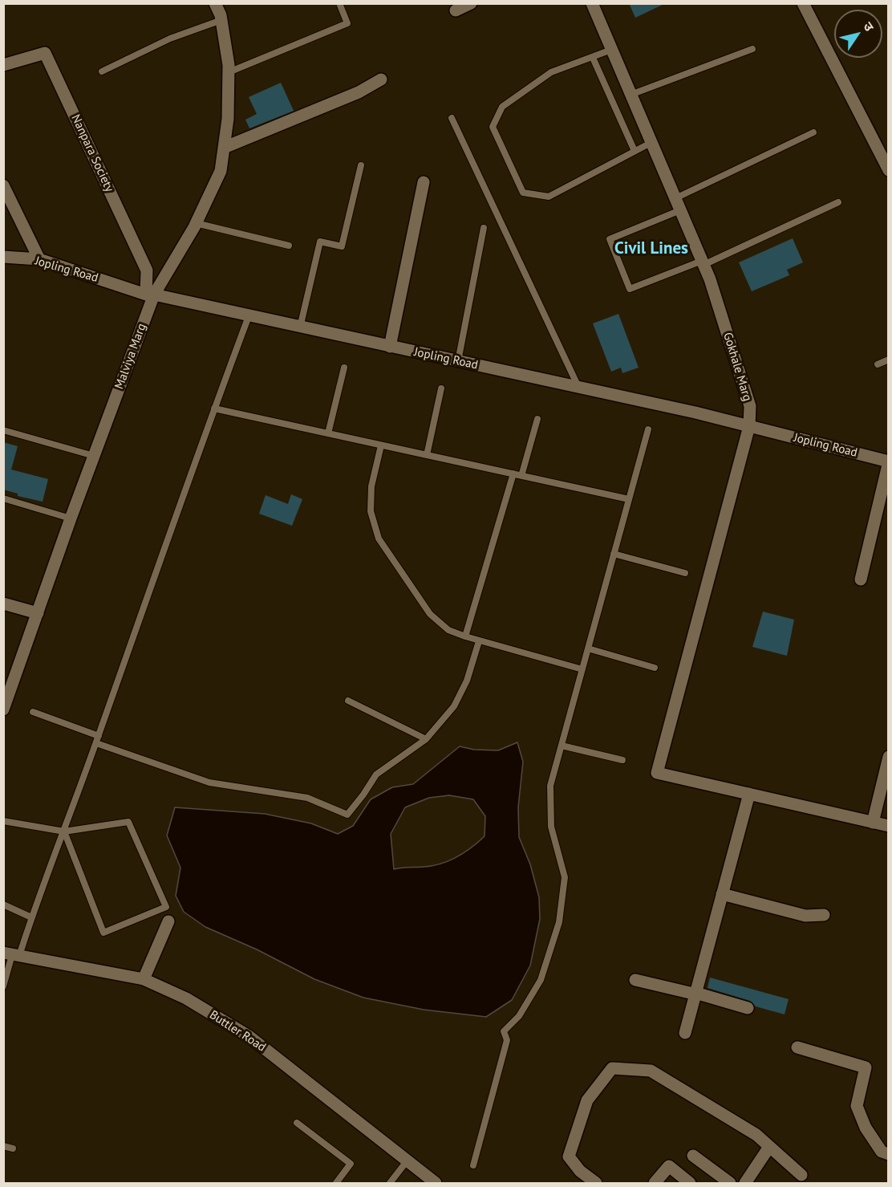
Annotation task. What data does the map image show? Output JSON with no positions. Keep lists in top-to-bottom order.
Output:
{
  "streets": {
    "street": [
      "Nanpara Society",
      "Jopling Road",
      "Malviya Marg",
      "Gokhale Marg",
      "Buttler Road"
    ]
  },
  "crossings": [
    ["Nanpara Society", "Jopling Road"],
    ["Nanpara Society", "Malviya Marg"],
    ["Jopling Road", "Malviya Marg"],
    ["Jopling Road", "Gokhale Marg"]
  ],
  "districts": ["Civil Lines"],
  "north": "top right"
}
